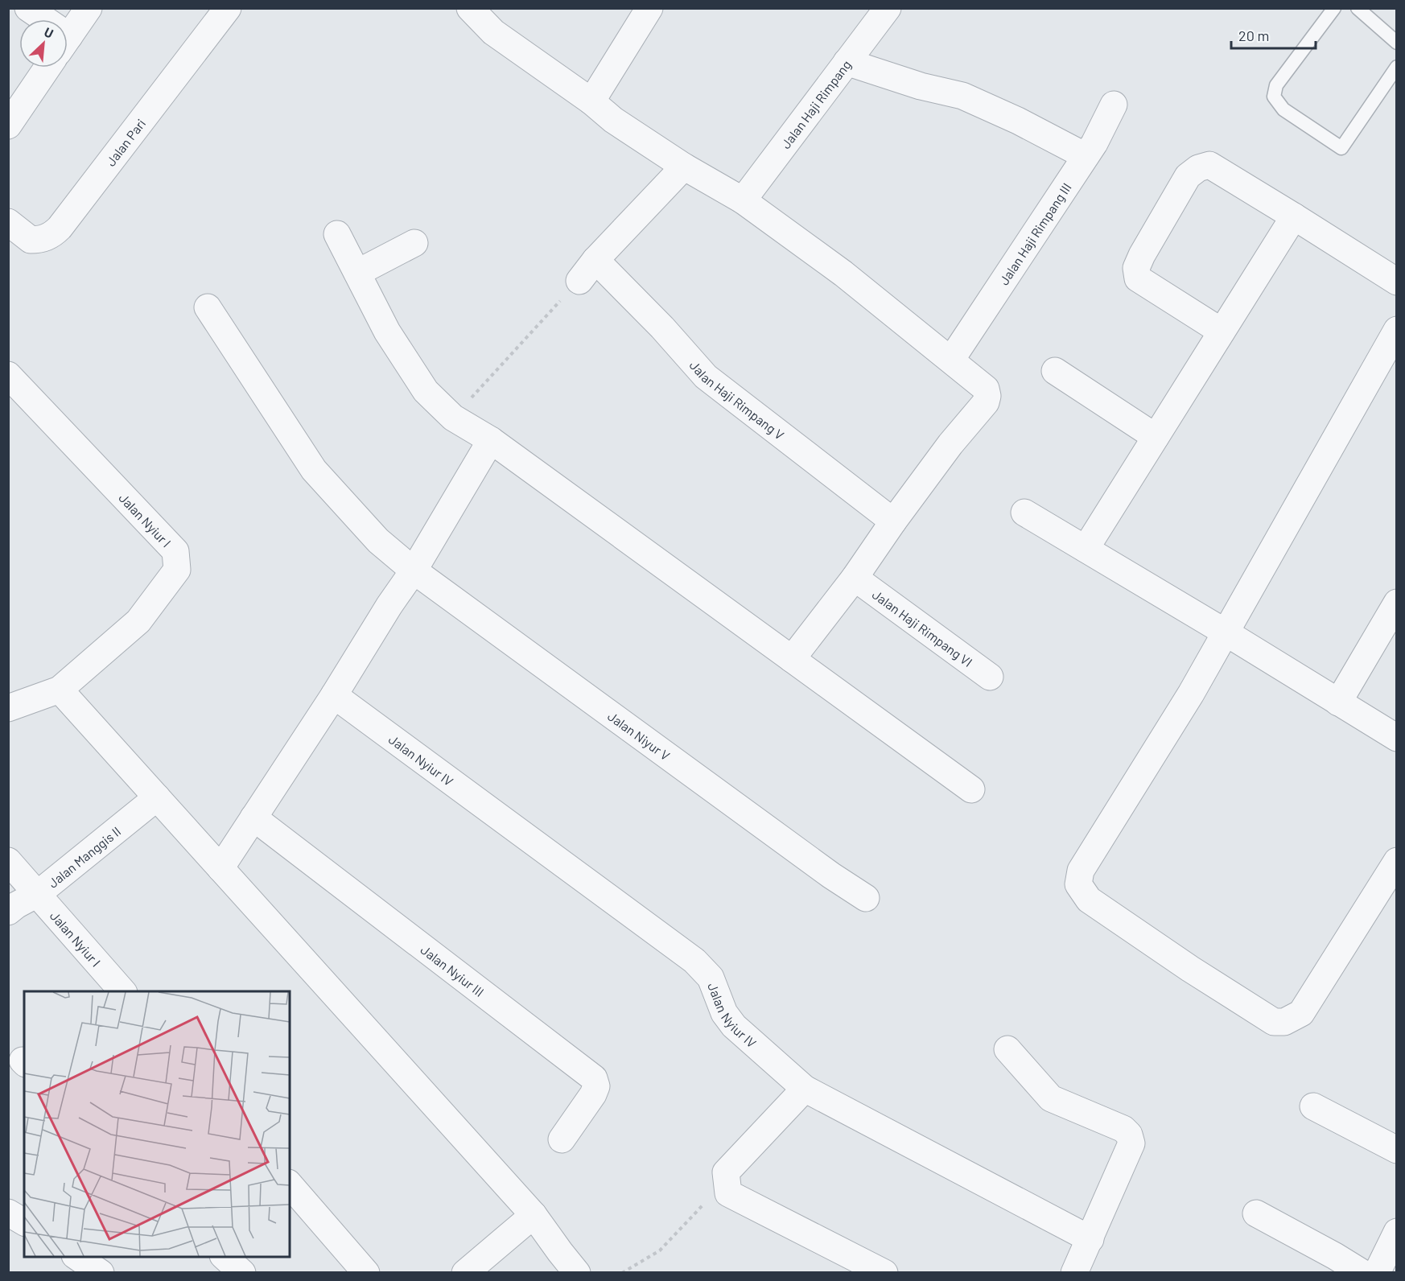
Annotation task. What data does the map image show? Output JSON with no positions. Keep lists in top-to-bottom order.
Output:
{
  "streets": {
    "street": [
      "Jalan Haji Rimpang",
      "Jalan Pari",
      "Jalan Haji Rimpang III",
      "Jalan Haji Rimpang V",
      "Jalan Nyiur I",
      "Jalan Haji Rimpang VI",
      "Jalan Niyur V",
      "Jalan Nyiur IV",
      "Jalan Manggis II",
      "Jalan Nyiur III"
    ]
  },
  "crossings": [
    ["Jalan Nyiur I", "Jalan Manggis II"]
  ],
  "scale_bar": "20 m",
  "north": "top right"
}
